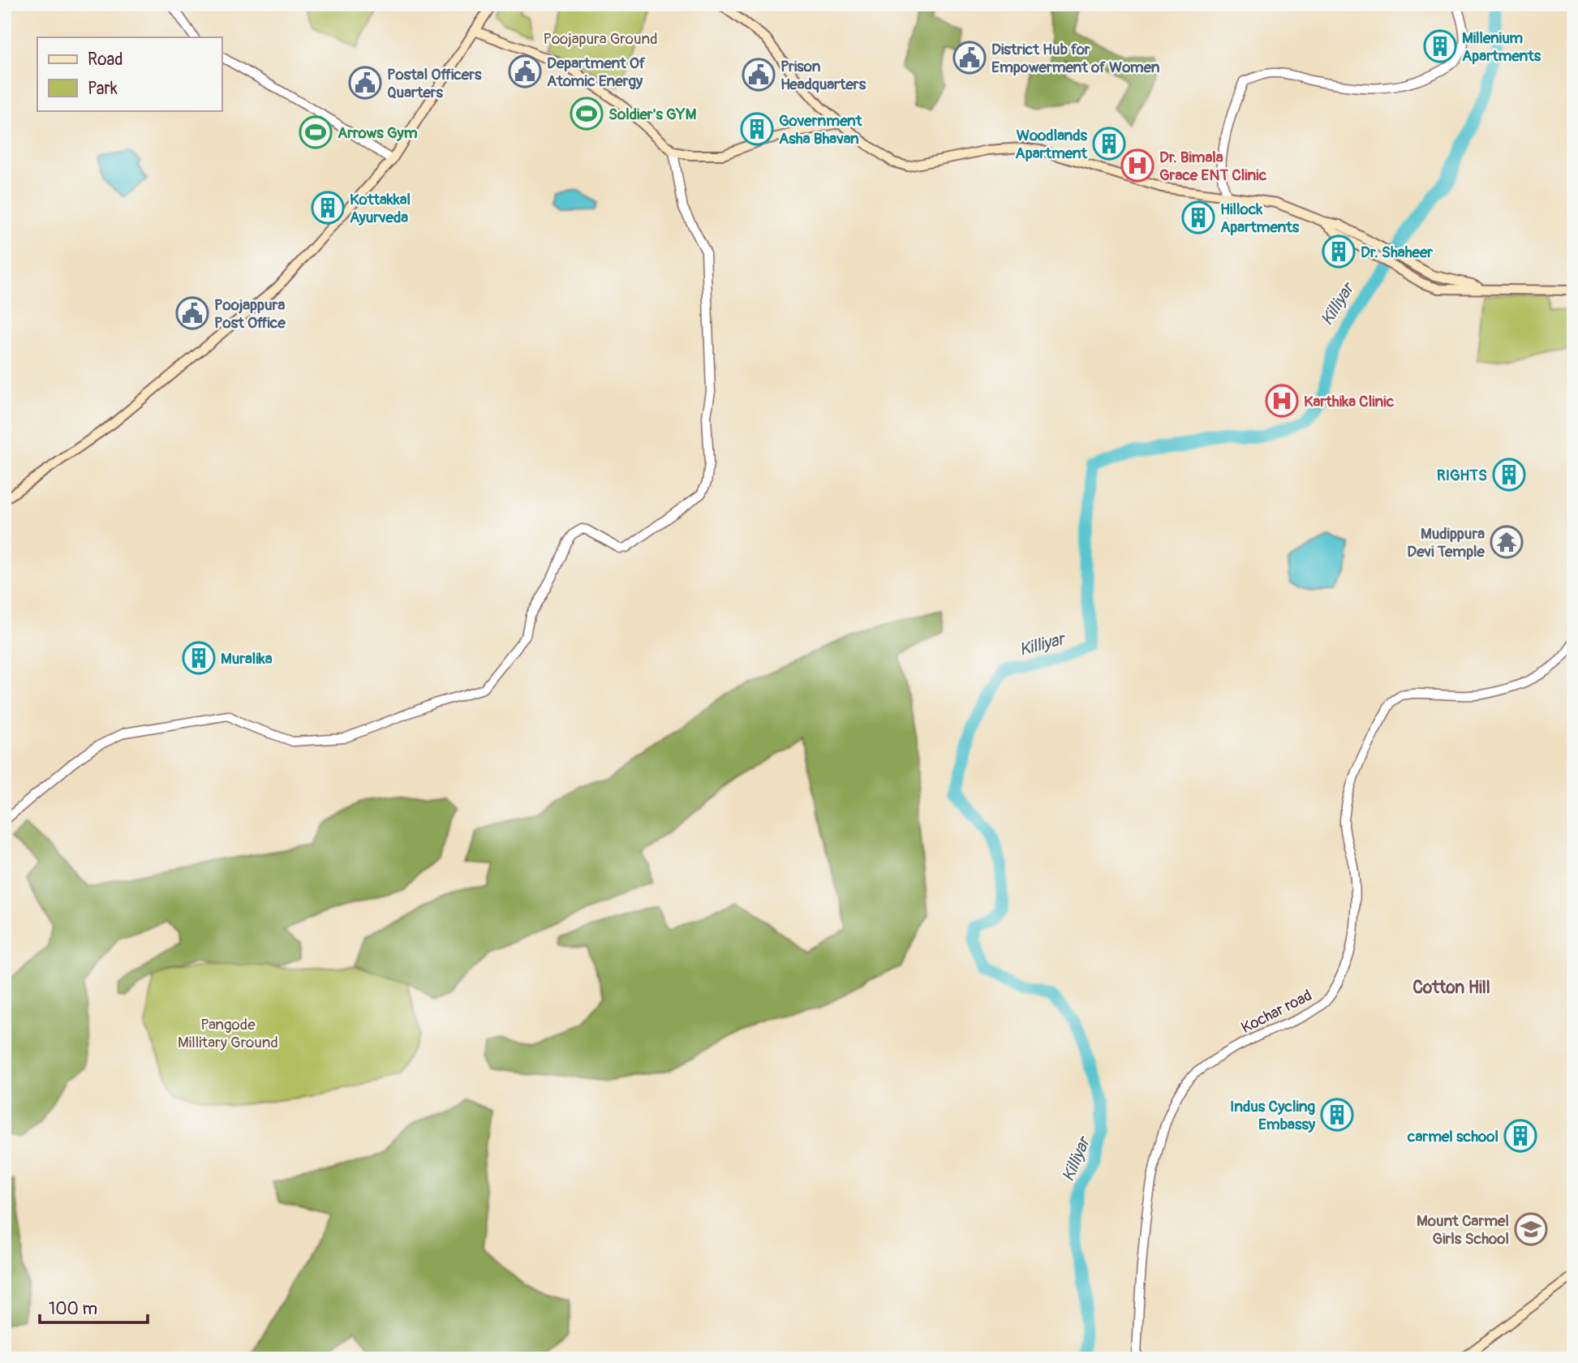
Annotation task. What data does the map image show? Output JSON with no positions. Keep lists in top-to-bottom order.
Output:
{
  "streets": {
    "street": ["Kochar road"]
  },
  "districts": ["Cotton Hill"],
  "water": ["Killiyar"],
  "parks": ["Poojapura Ground", "Pangode Millitary Ground"],
  "places": {
    "building": [
      "Millenium Apartments",
      "Government Asha Bhavan",
      "Woodlands Apartment",
      "Kottakkal Ayurveda",
      "Hillock Apartments",
      "Dr. Shaheer",
      "RIGHTS",
      "Muralika",
      "Indus Cycling Embassy",
      "carmel school"
    ],
    "public building": [
      "District Hub for Empowerment of Women",
      "Department Of Atomic Energy",
      "Prison Headquarters",
      "Postal Officers Quarters",
      "Poojappura Post Office"
    ],
    "sports": ["Soldier's GYM", "Arrows Gym"],
    "hospital": ["Dr. Bimala Grace ENT Clinic", "Karthika Clinic"],
    "temple": ["Mudippura Devi Temple"],
    "school or university": ["Mount Carmel Girls School"]
  },
  "legend": ["Road", "Park"],
  "scale_bar": "100 m"
}
